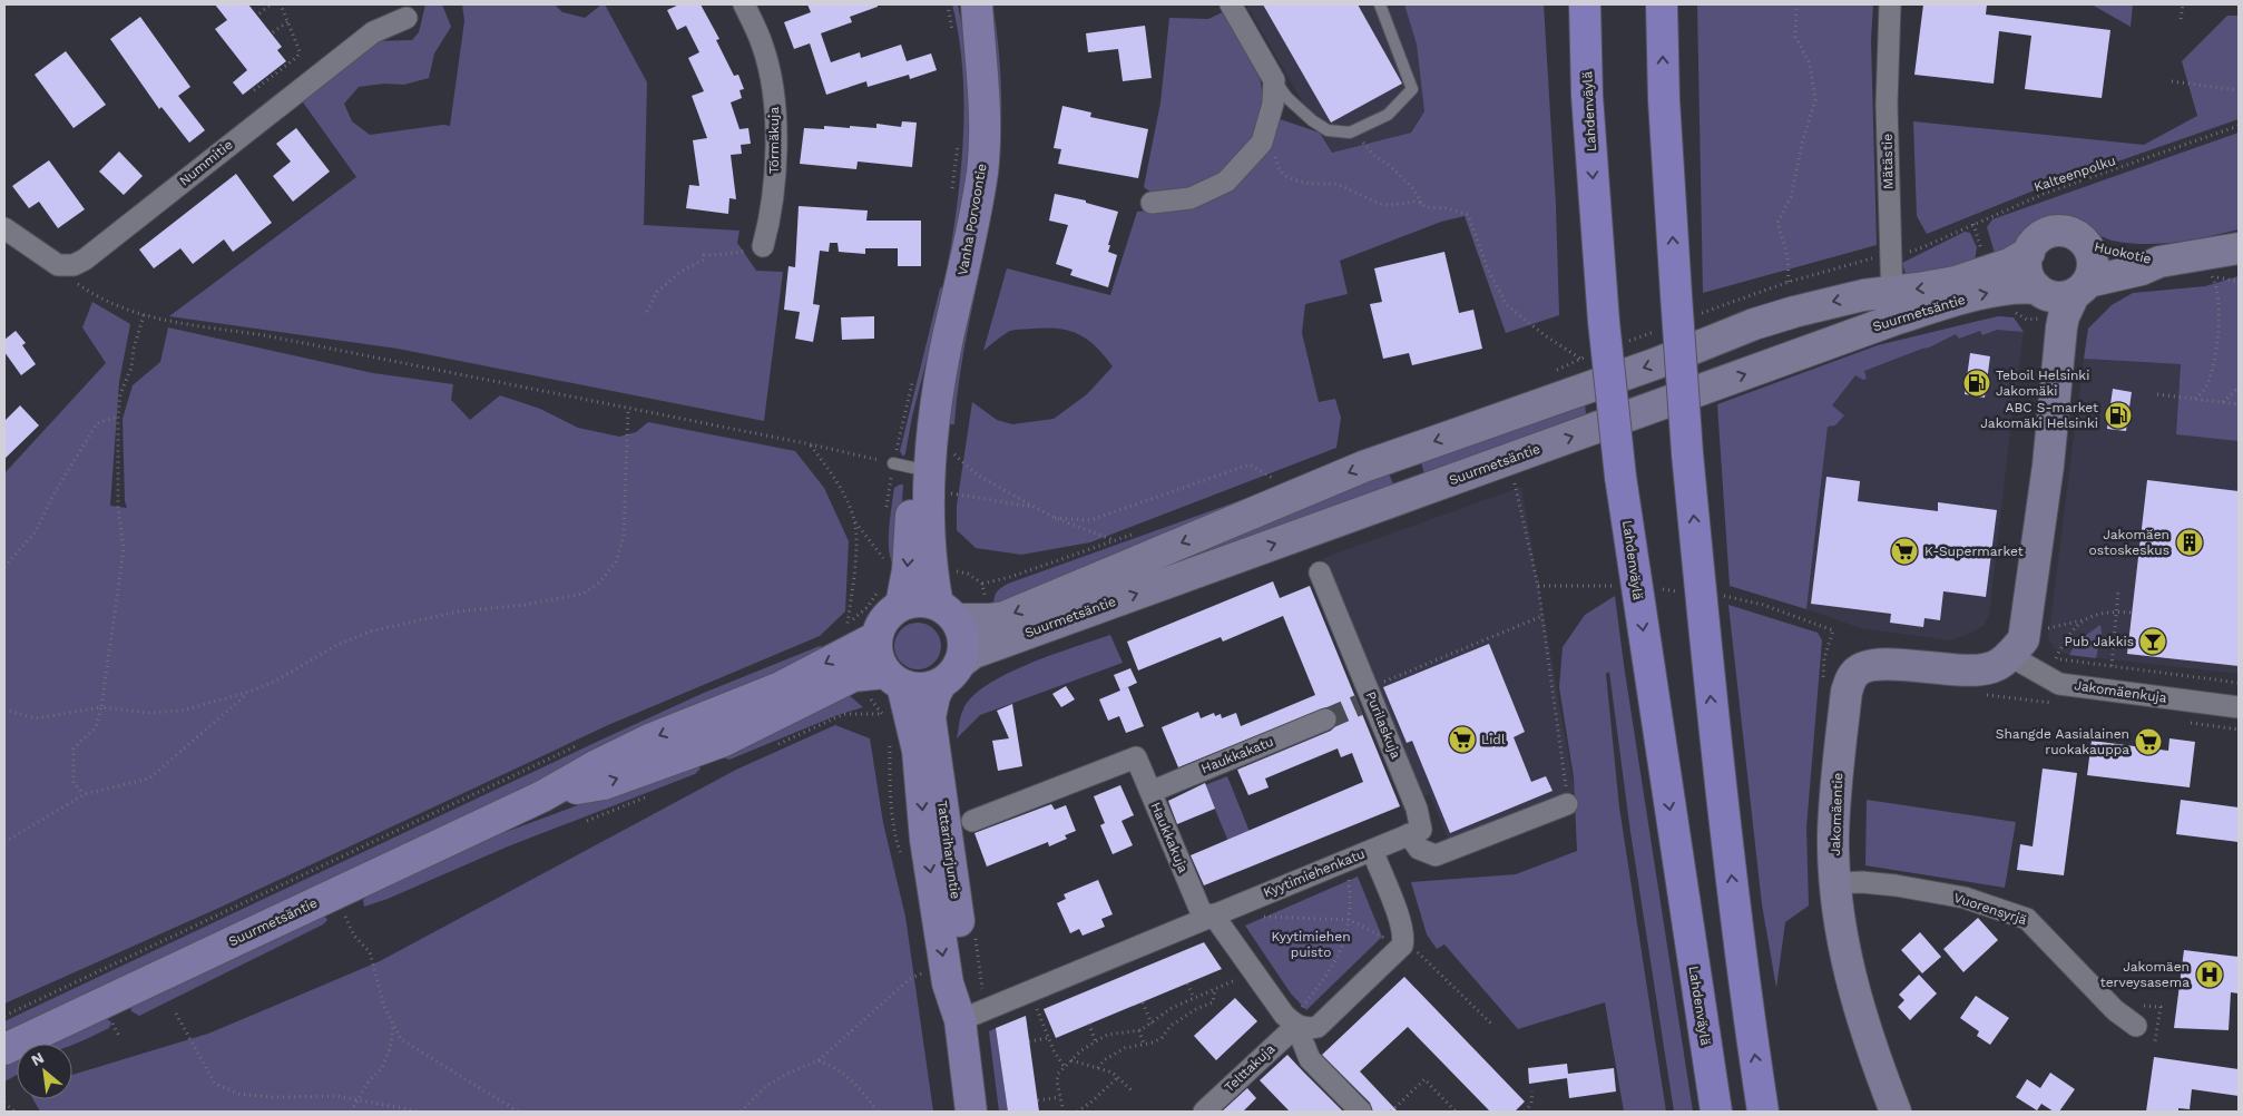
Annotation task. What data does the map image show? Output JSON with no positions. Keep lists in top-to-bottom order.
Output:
{
  "streets": {
    "highway": ["Lahdenväylä"],
    "main road": [
      "Vanha Porvoontie",
      "Huokotie",
      "Suurmetsäntie",
      "Jakomäentie",
      "Tattariharjuntie"
    ],
    "street": [
      "Törmäkuja",
      "Mätästie",
      "Nummitie",
      "Jakomäenkuja",
      "Purilaskuja",
      "Haukkakatu",
      "Haukkakuja",
      "Kyytimiehenkatu",
      "Vuorensyrjä",
      "Telttakuja"
    ],
    "path": ["Kalteenpolku"]
  },
  "crossings": [
    ["Mätästie", "Suurmetsäntie"],
    ["Vanha Porvoontie", "Suurmetsäntie"],
    ["Vanha Porvoontie", "Tattariharjuntie"],
    ["Huokotie", "Suurmetsäntie"],
    ["Suurmetsäntie", "Tattariharjuntie"],
    ["Jakomäenkuja", "Jakomäentie"],
    ["Haukkakatu", "Haukkakuja"],
    ["Jakomäentie", "Vuorensyrjä"],
    ["Haukkakuja", "Kyytimiehenkatu"],
    ["Tattariharjuntie", "Kyytimiehenkatu"]
  ],
  "parks": ["Kyytimiehen puisto"],
  "places": {
    "fuel station": ["Teboil Helsinki Jakomäki", "ABC S-market Jakomäki Helsinki"],
    "building": ["Jakomäen ostoskeskus"],
    "supermarket": ["K-Supermarket", "Lidl", "Shangde Aasialainen ruokakauppa"],
    "bar": ["Pub Jakkis"],
    "hospital": ["Jakomäen terveysasema"]
  },
  "north": "top left"
}
